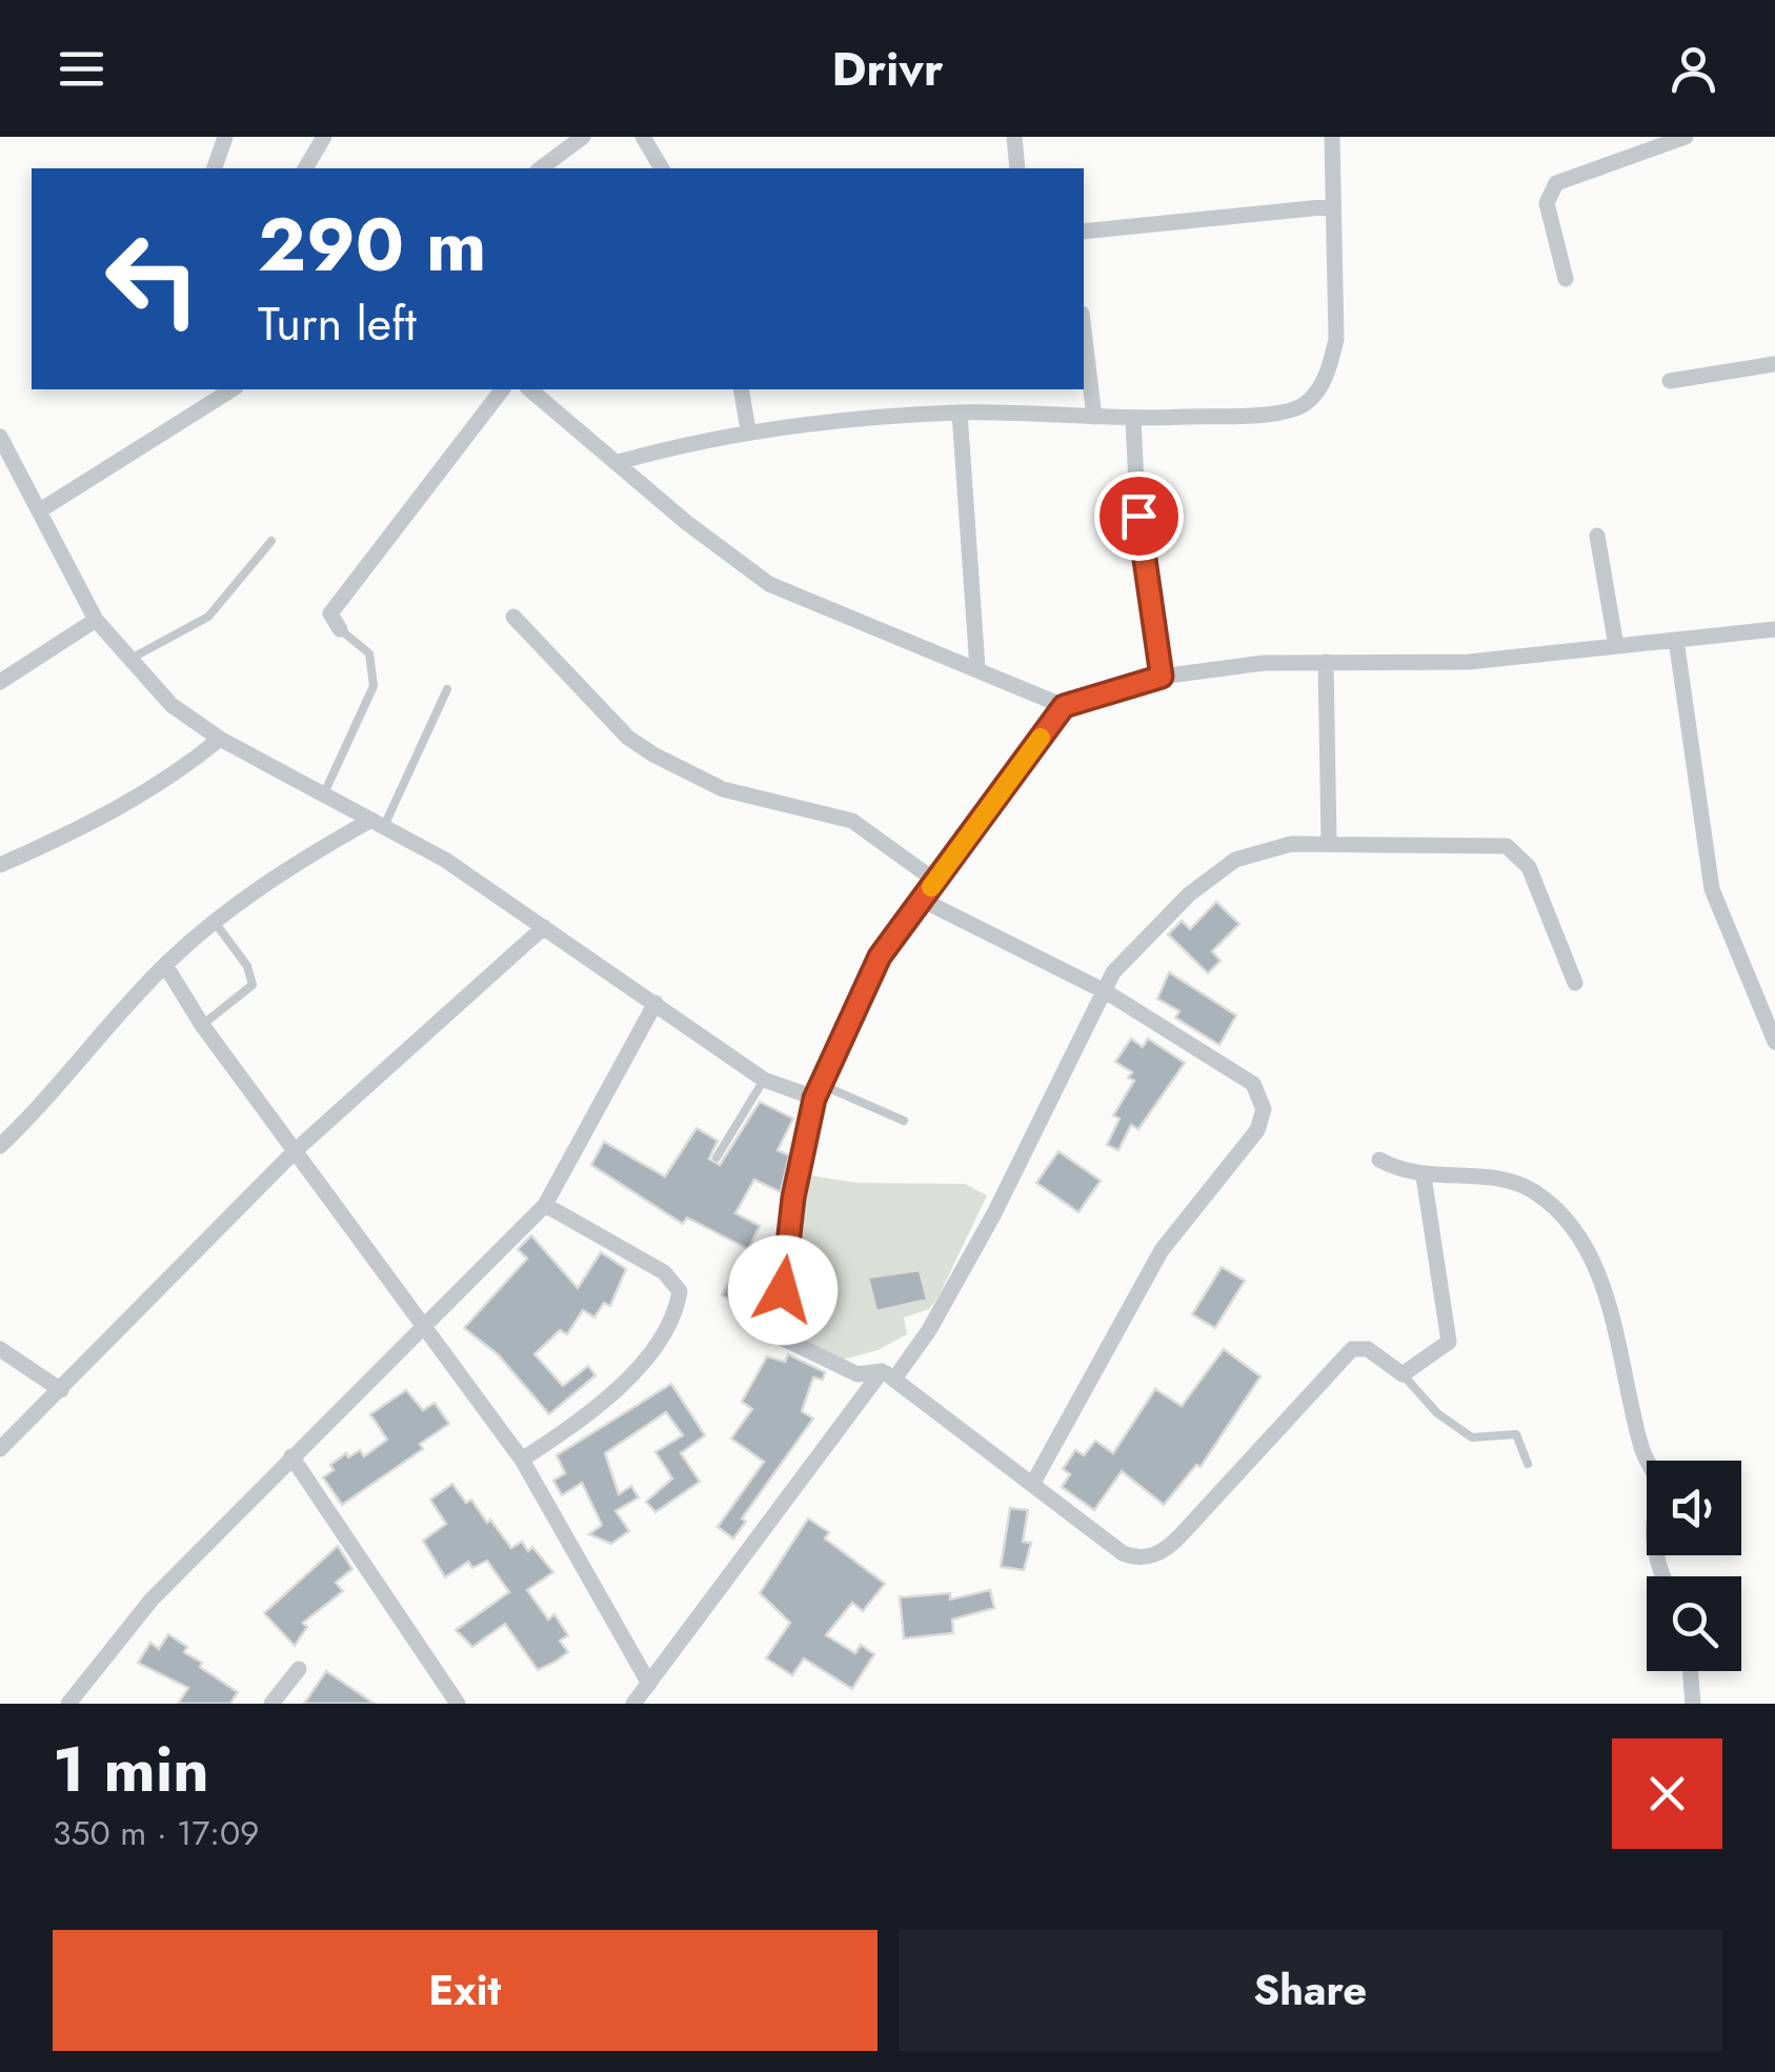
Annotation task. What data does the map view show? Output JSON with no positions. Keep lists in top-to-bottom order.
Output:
{
  "page": {
    "header": "Drivr",
    "turn": ["290 m", "Turn left"],
    "heading": ["1 min", "350 m · 17:09"],
    "buttons": ["Exit", "Share"]
  }
}
